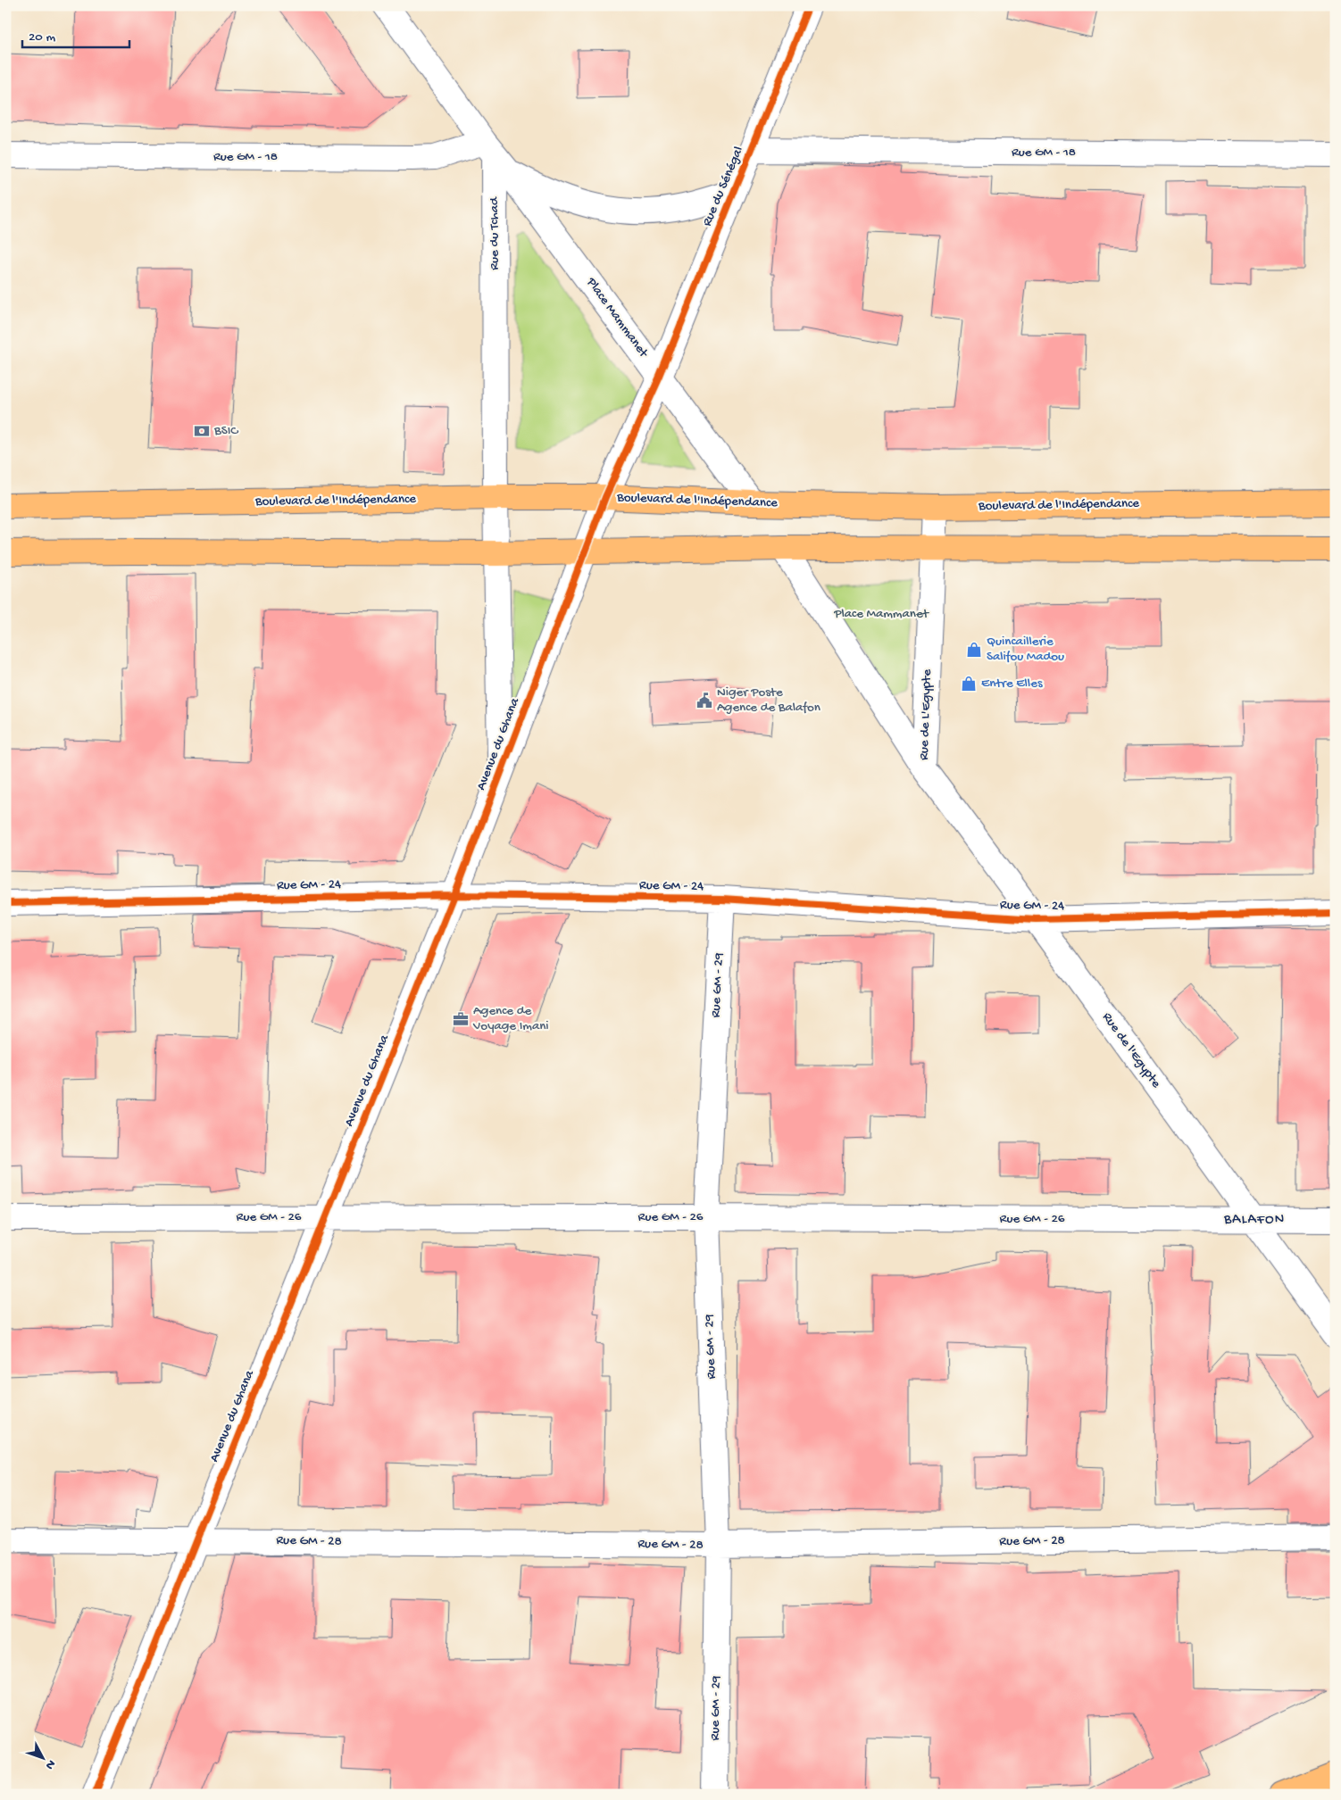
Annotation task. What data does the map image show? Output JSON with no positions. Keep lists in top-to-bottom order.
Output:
{
  "streets": {
    "main road": ["Boulevard de l'Indépendance"],
    "street": [
      "Rue GM - 18",
      "Rue du Sénégal",
      "Rue du Tchad",
      "Place Mammanet",
      "Rue de L'Egypte",
      "Avenue du Ghana",
      "Rue GM - 24",
      "Rue GM - 29",
      "Rue de l'Egypte",
      "Rue GM - 26",
      "Rue GM - 28"
    ]
  },
  "crossings": [
    ["Rue GM - 18", "Rue du Sénégal"],
    ["Rue GM - 18", "Rue du Tchad"],
    ["Rue GM - 18", "Place Mammanet"],
    ["Rue du Sénégal", "Place Mammanet"],
    ["Rue du Sénégal", "Avenue du Ghana"],
    ["Rue du Tchad", "Place Mammanet"],
    ["Rue du Tchad", "Boulevard de l'Indépendance"],
    ["Rue du Tchad", "Avenue du Ghana"],
    ["Place Mammanet", "Boulevard de l'Indépendance"],
    ["Place Mammanet", "Avenue du Ghana"],
    ["Boulevard de l'Indépendance", "Rue de L'Egypte"],
    ["Boulevard de l'Indépendance", "Avenue du Ghana"],
    ["Rue de L'Egypte", "Rue de l'Egypte"],
    ["Avenue du Ghana", "Rue GM - 24"],
    ["Avenue du Ghana", "Rue GM - 26"],
    ["Avenue du Ghana", "Rue GM - 28"],
    ["Rue GM - 24", "Rue GM - 29"],
    ["Rue GM - 24", "Rue de l'Egypte"],
    ["Rue GM - 29", "Rue GM - 26"],
    ["Rue GM - 29", "Rue GM - 28"],
    ["Rue de l'Egypte", "Rue GM - 26"]
  ],
  "districts": ["BALAFON"],
  "parks": ["Place Mammanet"],
  "places": {
    "bank": ["BSIC"],
    "shop": ["Quincaillerie Salifou Madou", "Entre Elles"],
    "public building": ["Niger Poste Agence de Balafon"],
    "office": ["Agence de Voyage Imani"]
  },
  "scale_bar": "20 m",
  "north": "bottom right"
}
